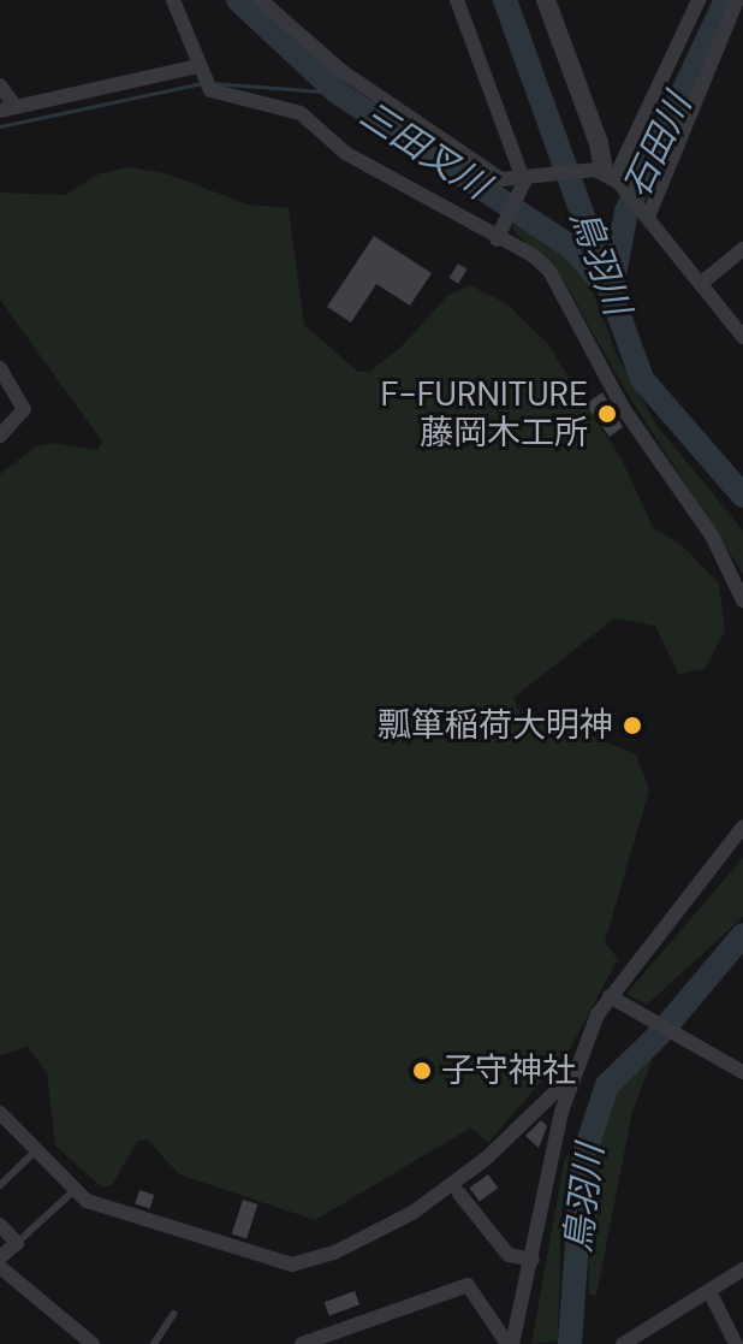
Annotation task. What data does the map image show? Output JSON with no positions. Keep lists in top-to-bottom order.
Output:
{
  "water": ["石田川", "三田叉川", "鳥羽川"],
  "places": ["F-FURNITURE 藤岡木工所", "瓢箪稲荷大明神", "子守神社"]
}
